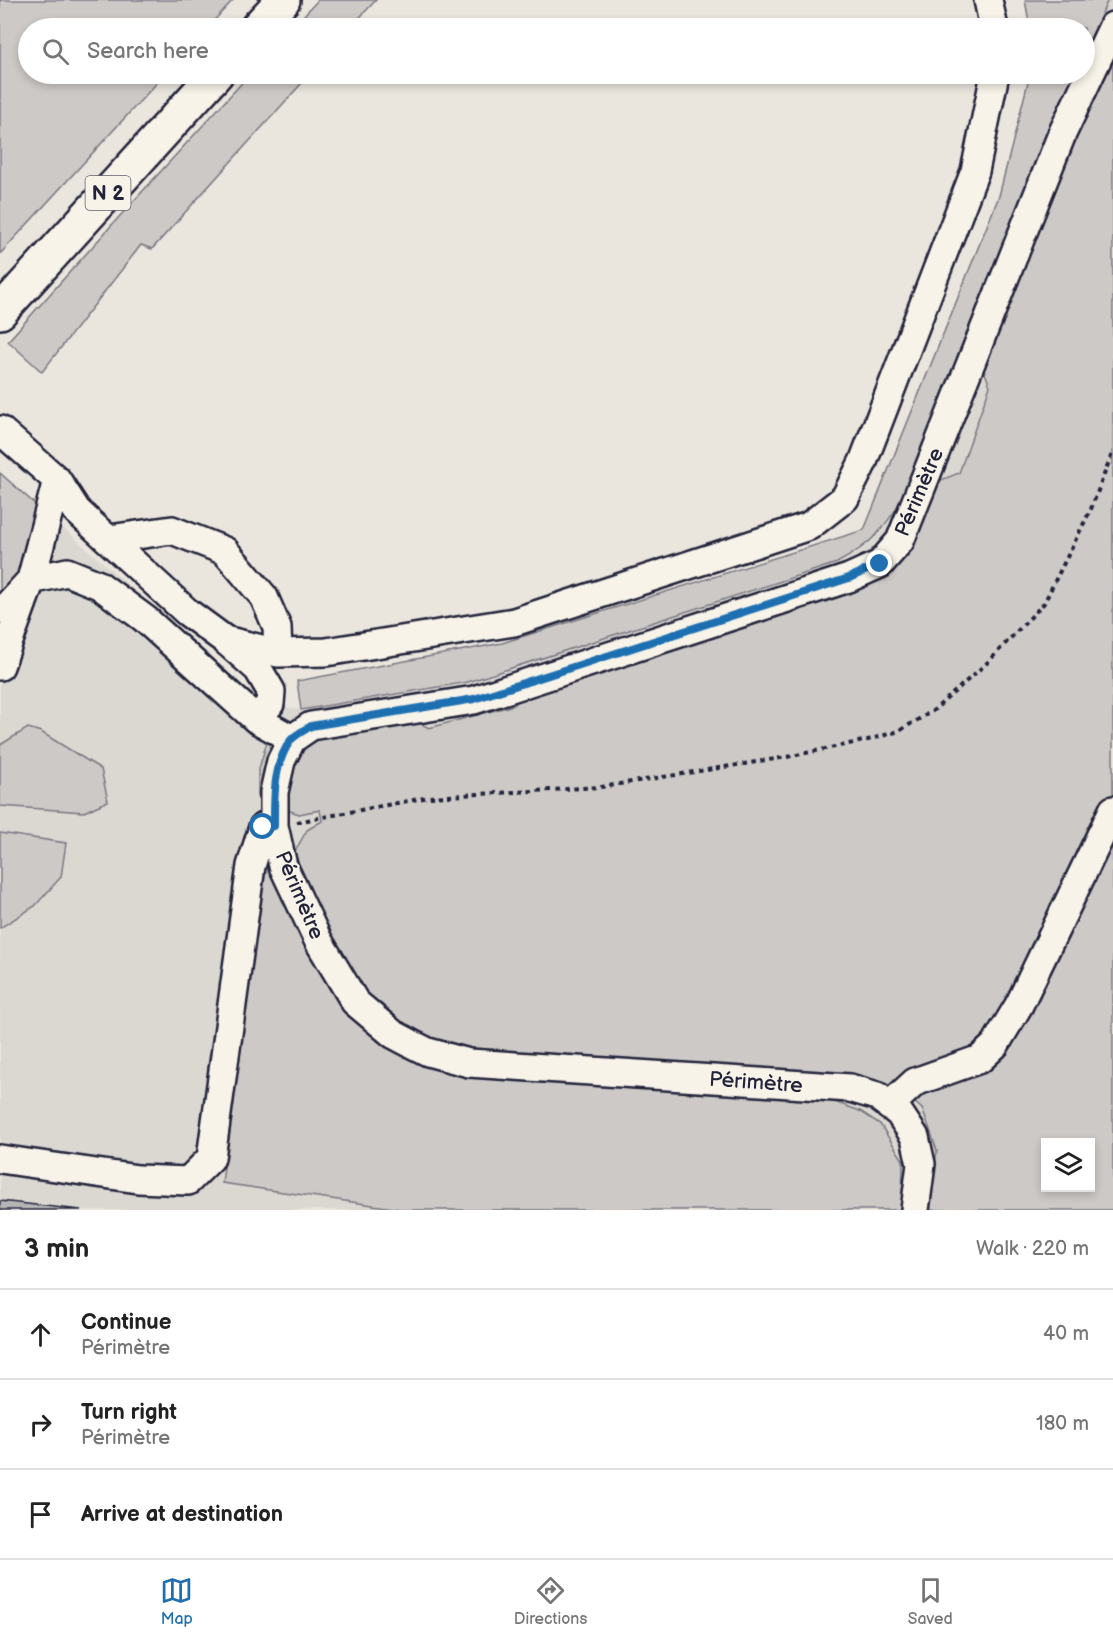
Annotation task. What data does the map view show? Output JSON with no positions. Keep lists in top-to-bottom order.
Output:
{
  "streets": {
    "main road": ["N 2"],
    "lane": ["Périmètre"]
  },
  "page": {
    "search": "Search here",
    "heading": ["3 min", "Walk · 220 m"],
    "list": [
      ["Continue", "Périmètre", "40 m"],
      ["Turn right", "Périmètre", "180 m"],
      "Arrive at destination"
    ],
    "nav": ["Map", "Directions", "Saved"]
  }
}
